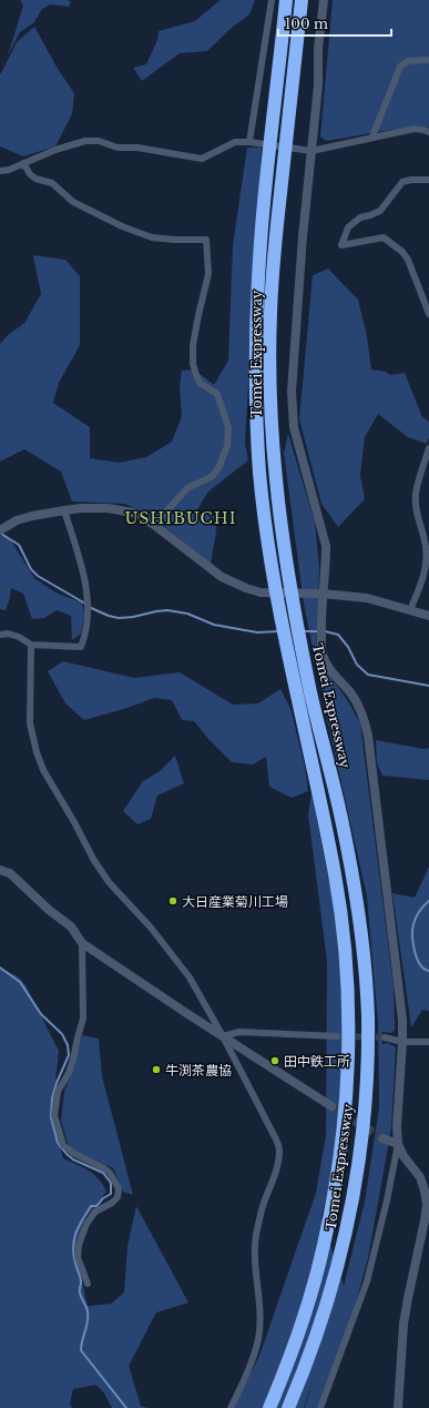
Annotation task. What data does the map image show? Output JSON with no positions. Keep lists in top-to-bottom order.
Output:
{
  "streets": {
    "highway": ["Tomei Expressway"]
  },
  "districts": ["USHIBUCHI"],
  "places": ["大日産業菊川工場", "田中鉄工所", "牛渕茶農協"],
  "scale_bar": "100 m"
}
